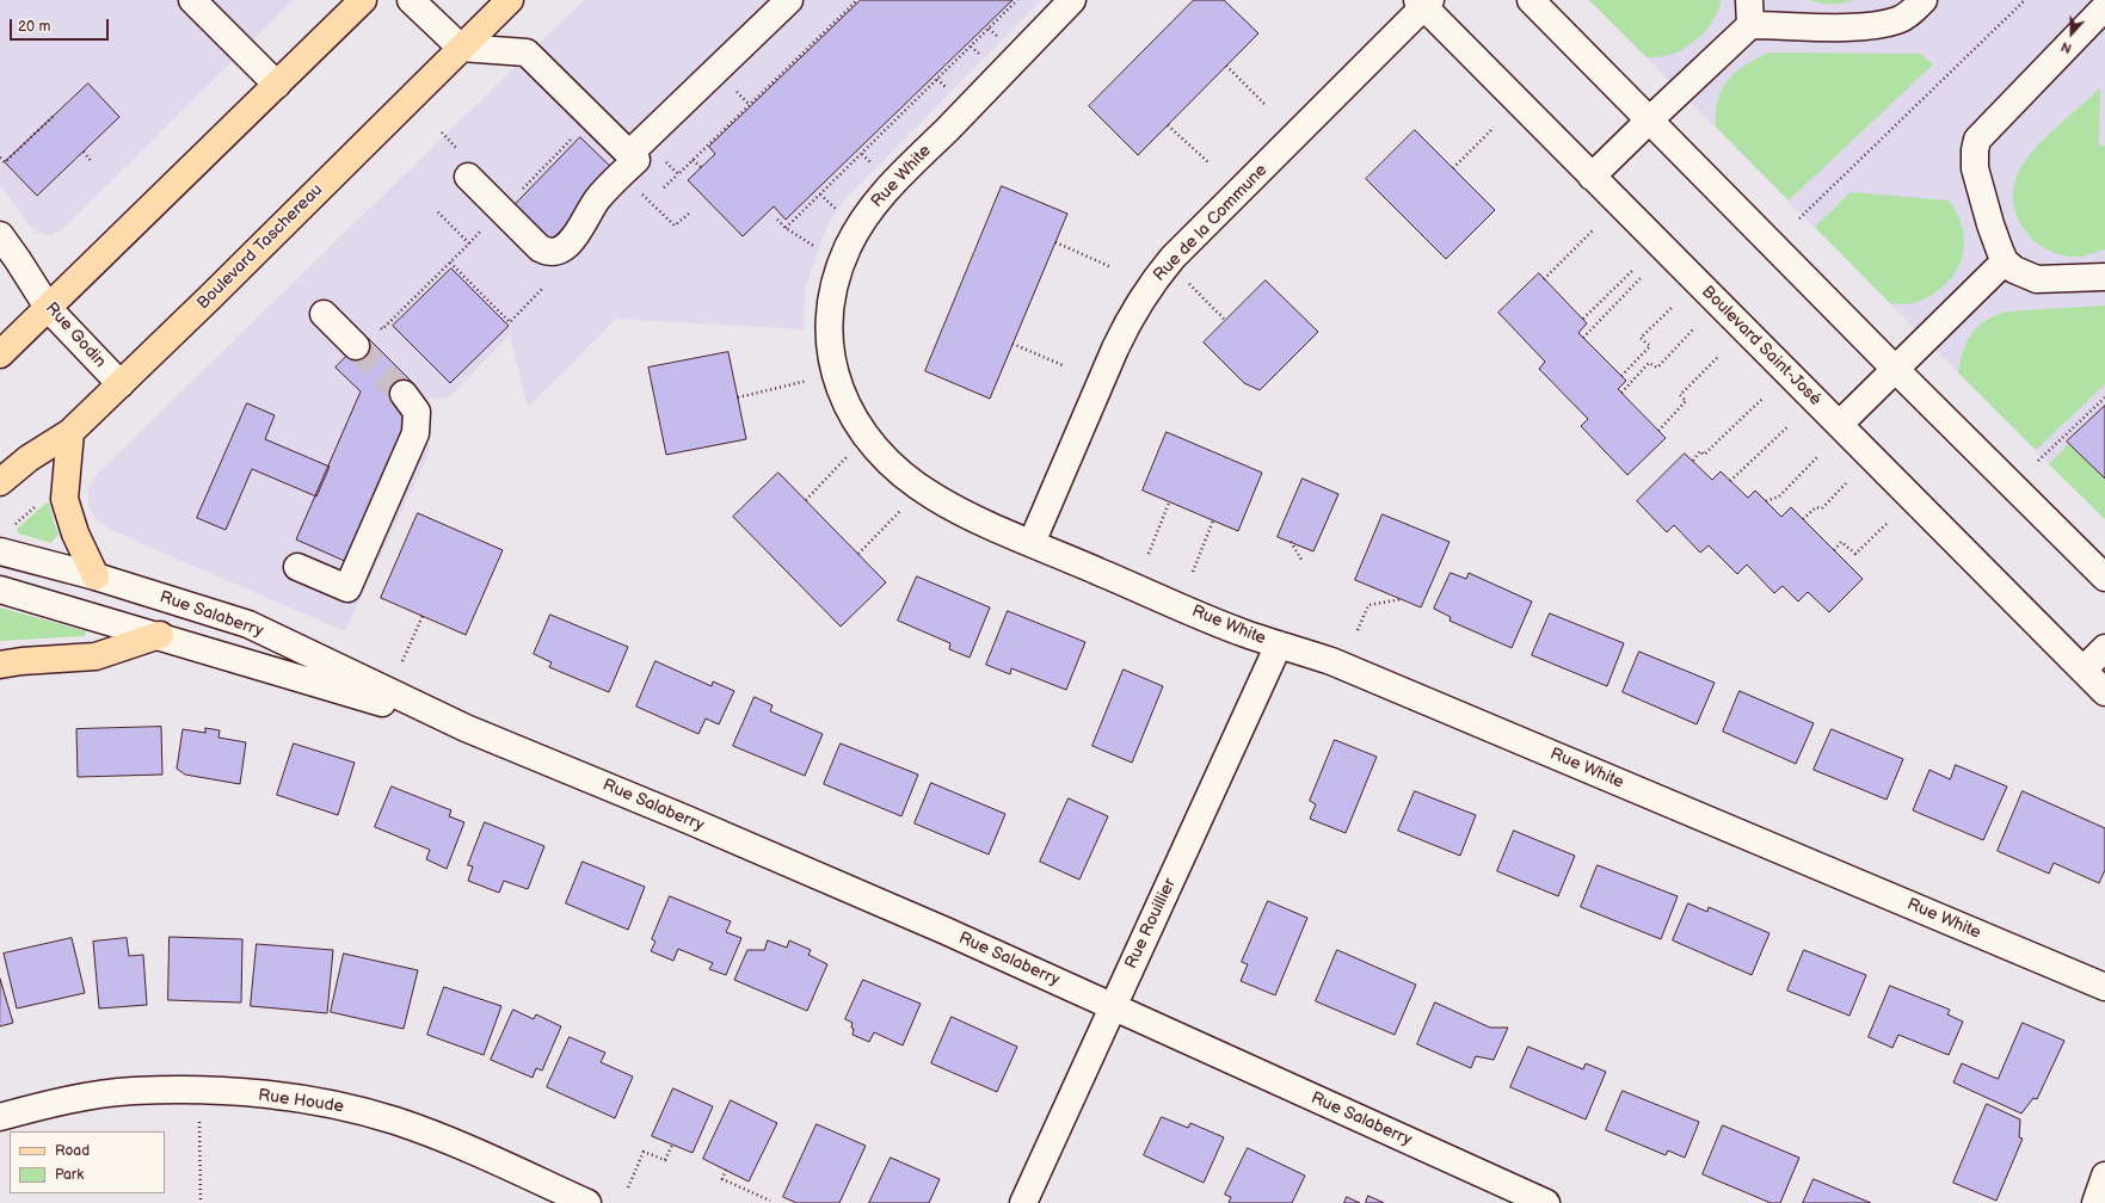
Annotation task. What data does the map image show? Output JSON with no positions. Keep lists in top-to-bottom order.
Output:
{
  "streets": {
    "main road": ["Boulevard Taschereau"],
    "street": [
      "Rue White",
      "Rue de la Commune",
      "Rue Godin",
      "Boulevard Saint-José",
      "Rue Salaberry",
      "Rue Rouillier",
      "Rue Houde"
    ]
  },
  "crossings": [
    ["Rue White", "Rue de la Commune"],
    ["Rue White", "Rue Rouillier"],
    ["Rue de la Commune", "Boulevard Saint-José"],
    ["Boulevard Taschereau", "Rue Godin"],
    ["Rue Salaberry", "Rue Rouillier"]
  ],
  "legend": ["Road", "Park"],
  "scale_bar": "20 m",
  "north": "bottom"
}
